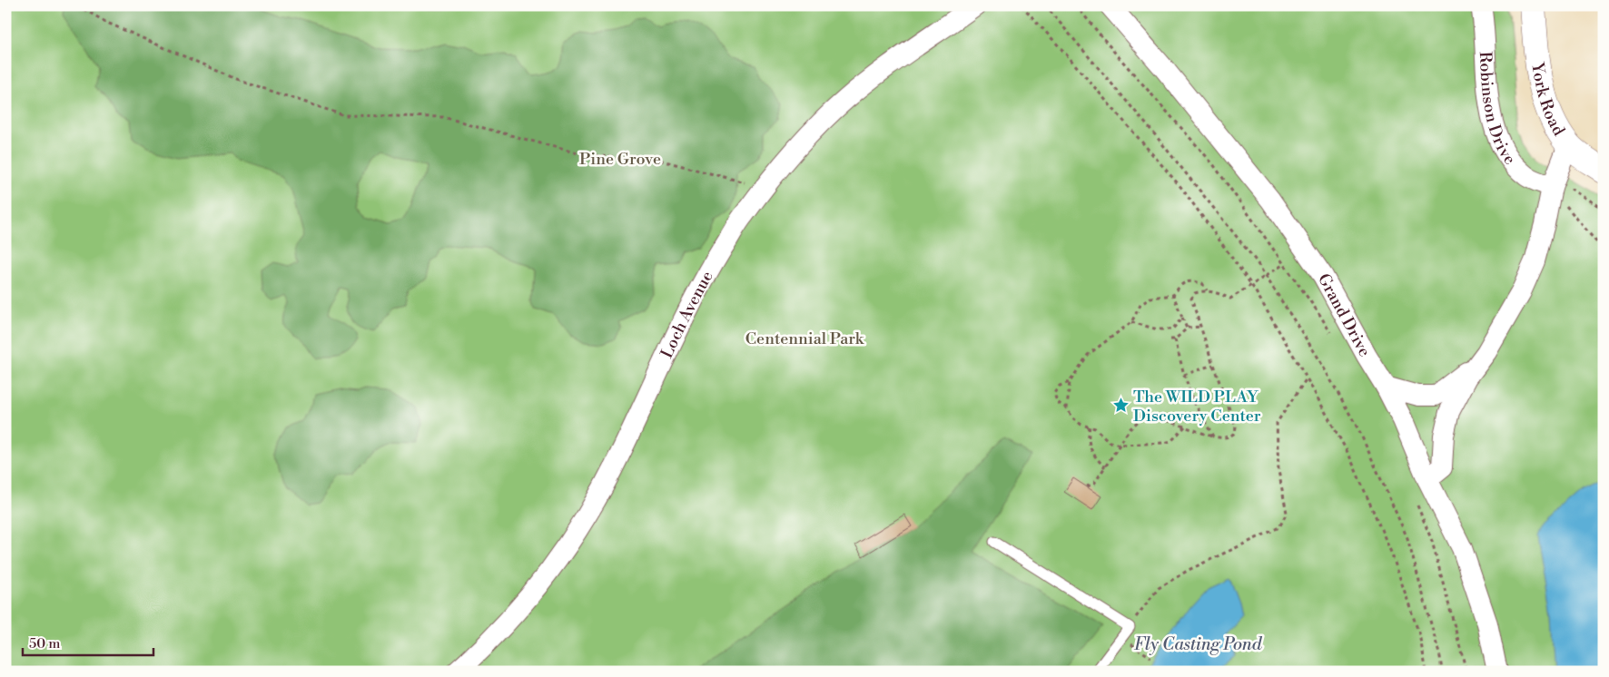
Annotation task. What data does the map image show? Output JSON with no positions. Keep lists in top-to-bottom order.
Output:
{
  "streets": {
    "main road": ["York Road"],
    "street": ["Robinson Drive", "Loch Avenue", "Grand Drive"]
  },
  "water": ["Fly Casting Pond"],
  "parks": ["Pine Grove", "Centennial Park"],
  "places": {
    "place": ["The WILD PLAY Discovery Center"]
  },
  "scale_bar": "50 m"
}
